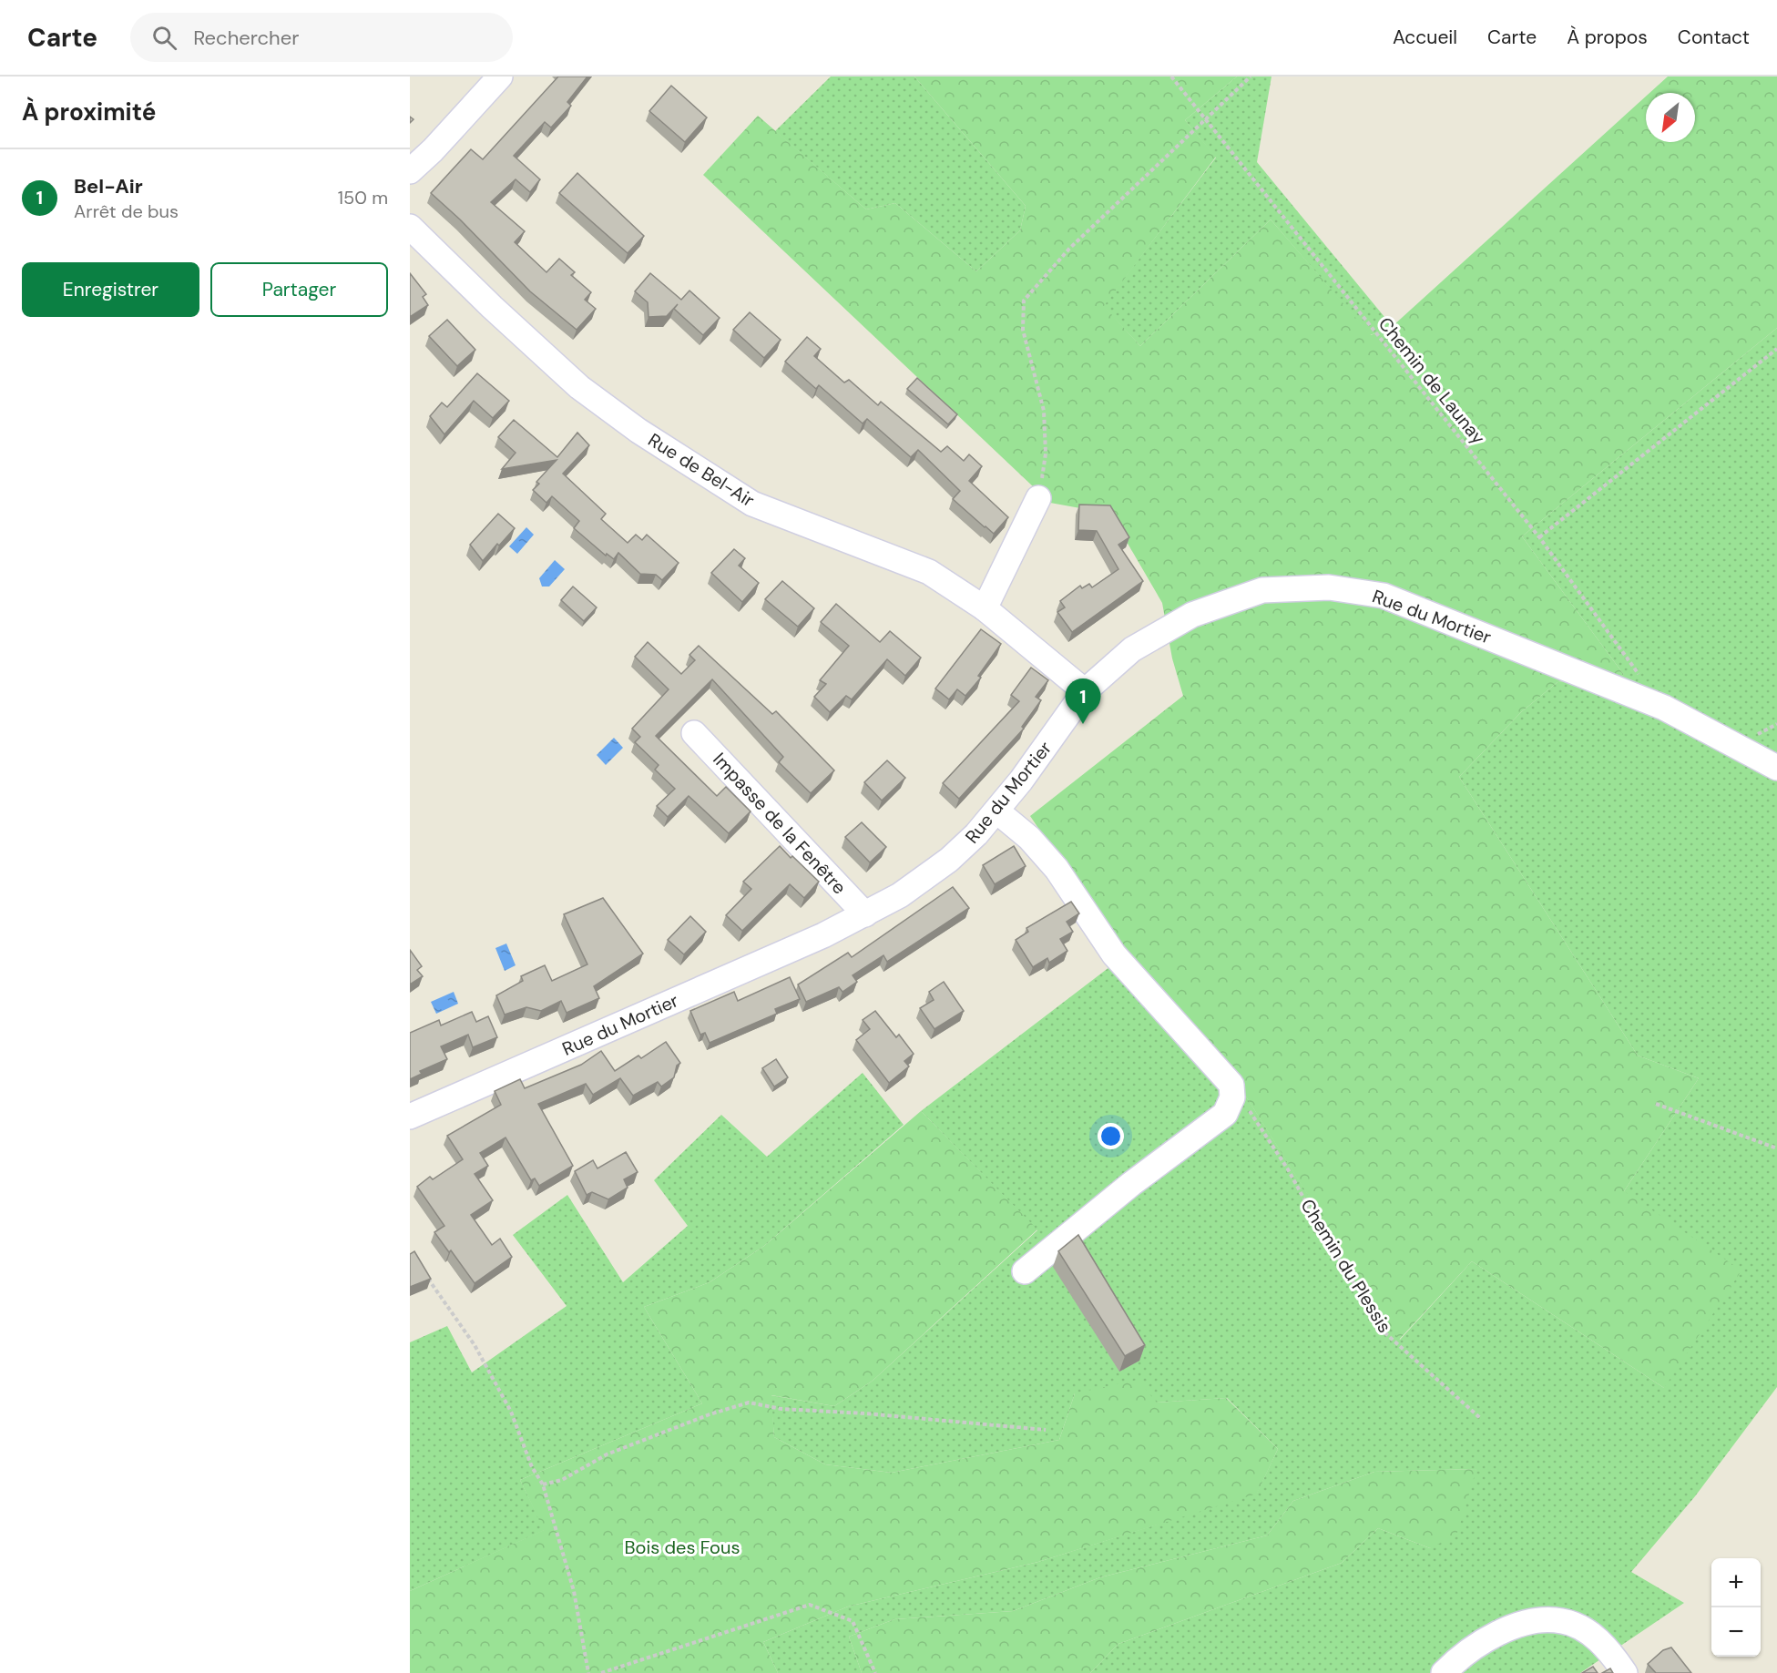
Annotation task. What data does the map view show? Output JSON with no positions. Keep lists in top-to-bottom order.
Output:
{
  "streets": {
    "street": ["Rue de Bel-Air", "Rue du Mortier", "Impasse de la Fenêtre"],
    "path": ["Chemin de Launay", "Chemin du Plessis"]
  },
  "crossings": [
    ["Chemin de Launay", "Rue du Mortier"],
    ["Rue de Bel-Air", "Rue du Mortier"],
    ["Rue du Mortier", "Impasse de la Fenêtre"]
  ],
  "parks": ["Bois des Fous"],
  "north": "bottom left",
  "page": {
    "header": "Carte",
    "search": "Rechercher",
    "nav": [
      "Accueil",
      "Carte",
      "À propos",
      "Contact"
    ],
    "heading": "À proximité",
    "list": [
      {
        "mark": "1",
        "name": "Bel-Air",
        "note": "Arrêt de bus",
        "value": "150 m"
      }
    ],
    "buttons": ["Enregistrer", "Partager"],
    "pins": "1",
    "map_buttons": ["+", "−"]
  }
}
